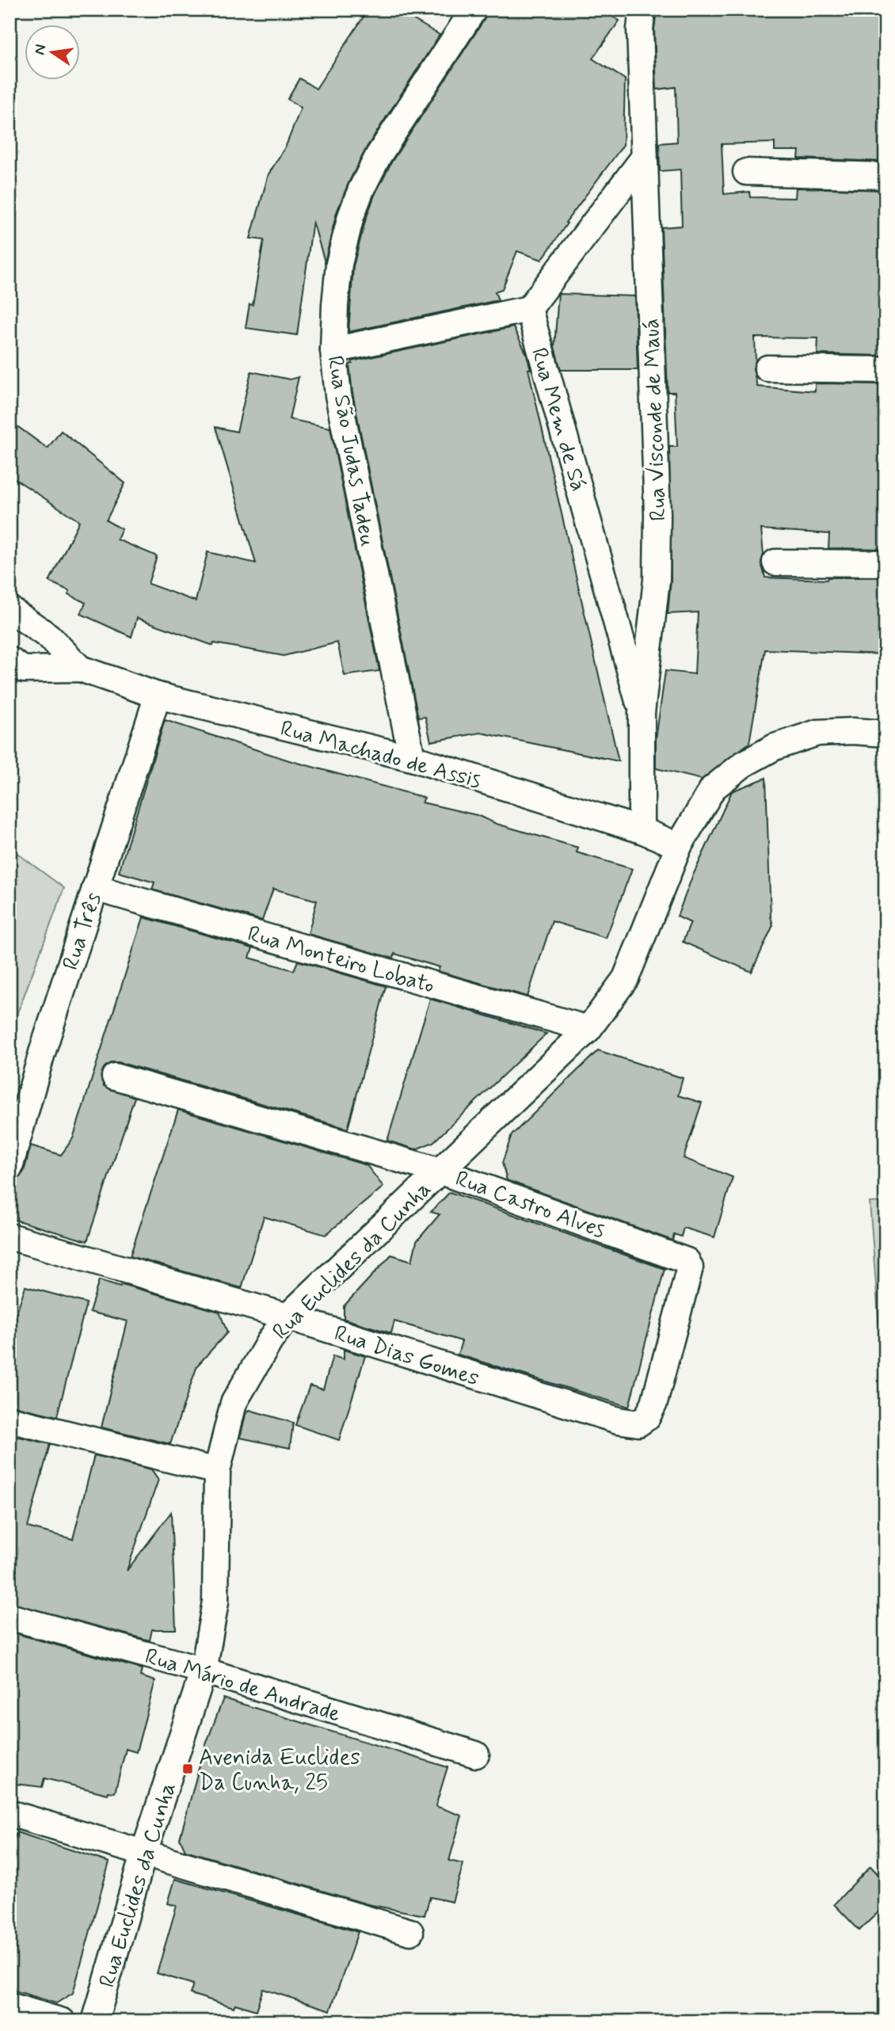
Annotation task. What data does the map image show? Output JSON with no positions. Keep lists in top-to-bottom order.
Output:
{
  "streets": {
    "street": [
      "Rua Mem de Sá",
      "Rua Visconde de Mauá",
      "Rua São Judas Tadeu",
      "Rua Machado de Assis",
      "Rua Três",
      "Rua Monteiro Lobato",
      "Rua Castro Alves",
      "Rua Euclides da Cunha",
      "Rua Dias Gomes",
      "Rua Mário de Andrade"
    ]
  },
  "crossings": [
    ["Rua Mem de Sá", "Rua Visconde de Mauá"],
    ["Rua Visconde de Mauá", "Rua Machado de Assis"],
    ["Rua São Judas Tadeu", "Rua Machado de Assis"],
    ["Rua Machado de Assis", "Rua Três"],
    ["Rua Machado de Assis", "Rua Euclides da Cunha"],
    ["Rua Três", "Rua Monteiro Lobato"],
    ["Rua Monteiro Lobato", "Rua Euclides da Cunha"],
    ["Rua Castro Alves", "Rua Euclides da Cunha"],
    ["Rua Castro Alves", "Rua Dias Gomes"],
    ["Rua Euclides da Cunha", "Rua Dias Gomes"],
    ["Rua Euclides da Cunha", "Rua Mário de Andrade"]
  ],
  "places": {
    "transit": ["Avenida Euclides Da Cunha, 25"]
  },
  "north": "left"
}
